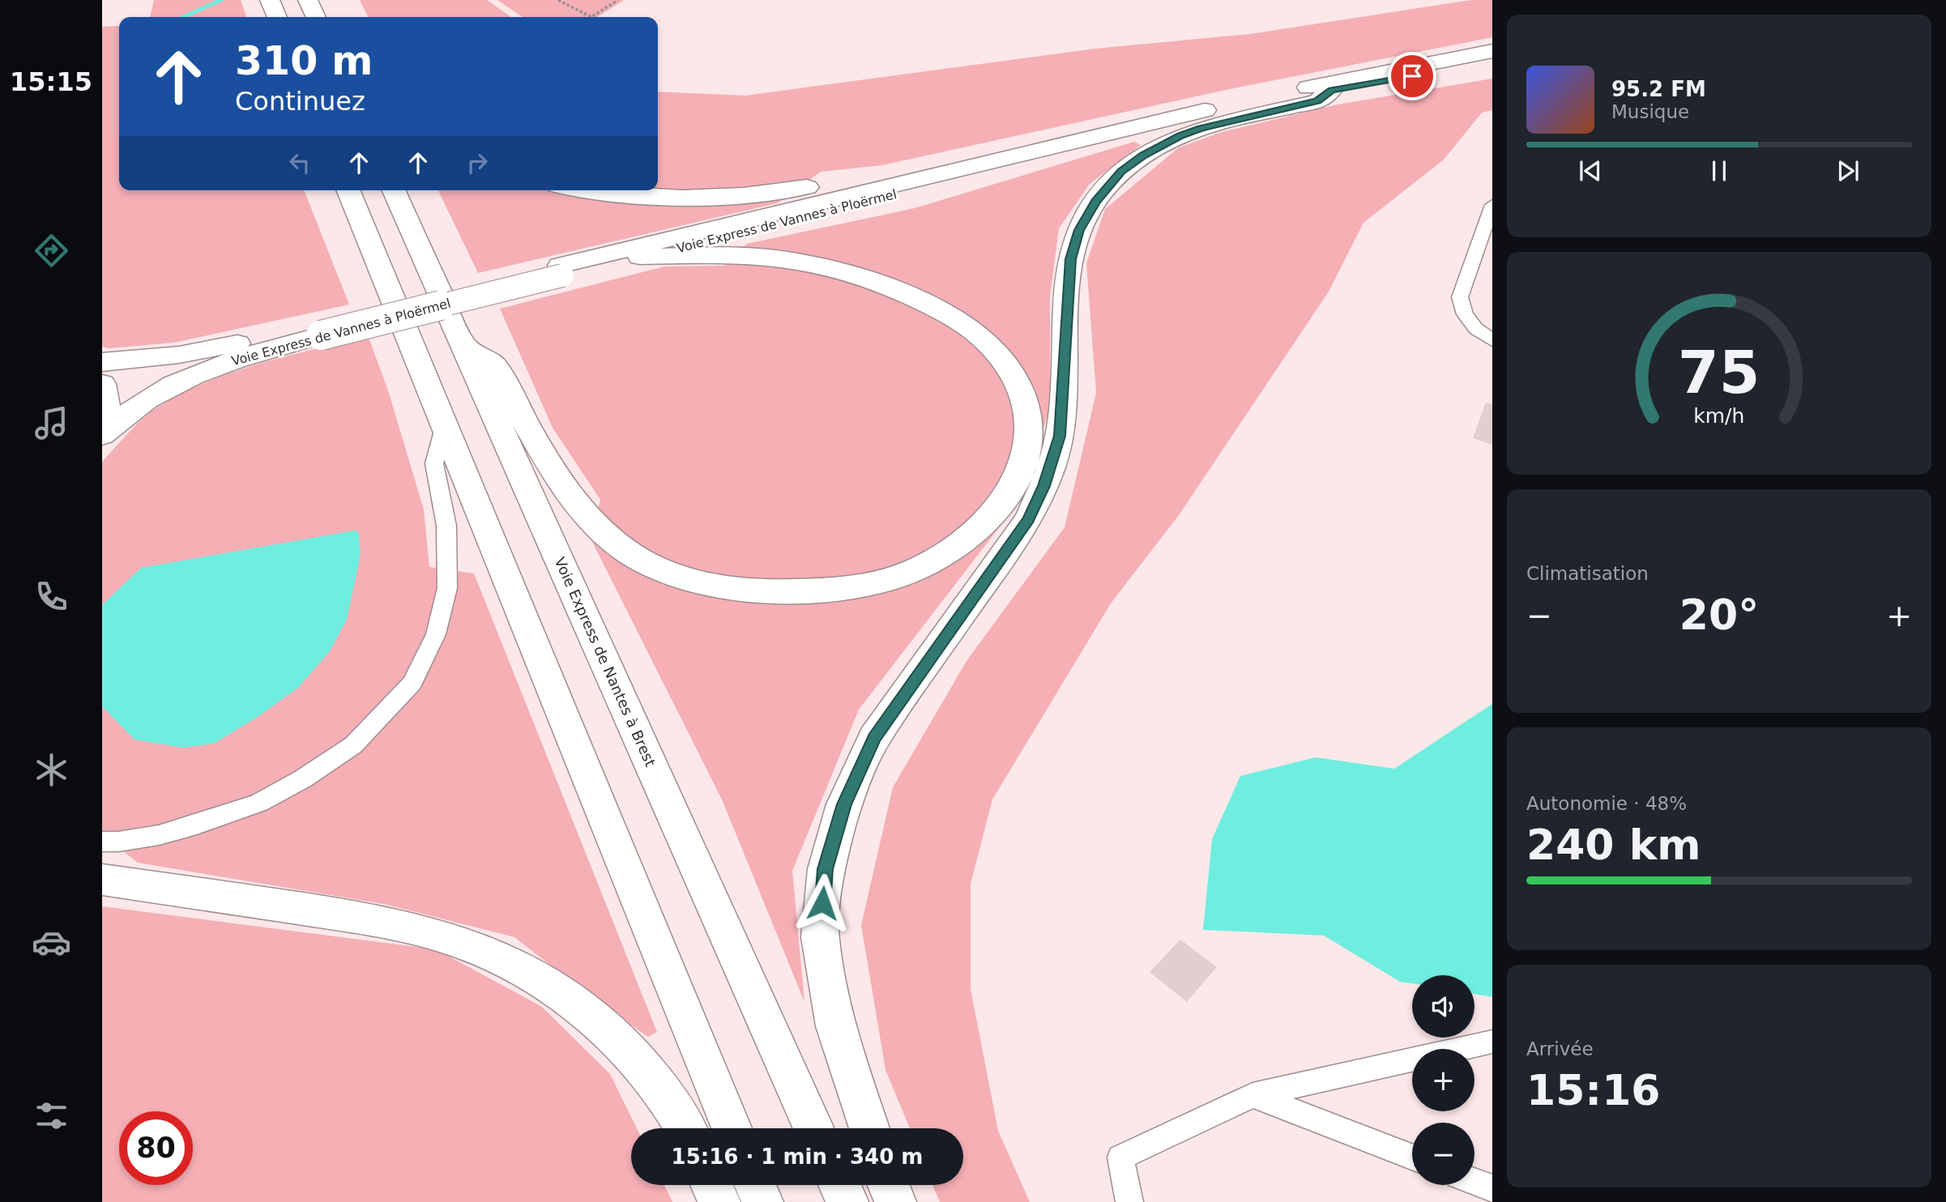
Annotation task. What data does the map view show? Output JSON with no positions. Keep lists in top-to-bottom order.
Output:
{
  "streets": {
    "highway": ["Voie Express de Vannes à Ploërmel", "Voie Express de Nantes à Brest"]
  },
  "page": {
    "tabs": "15:15",
    "turn": ["310 m", "Continuez"],
    "song": ["95.2 FM", "Musique"],
    "tile": [
      "Climatisation",
      ["Autonomie · 48%", "240 km"],
      ["Arrivée", "15:16"]
    ],
    "heat": ["−", "20°", "+"],
    "map_buttons": ["+", "−"],
    "limit": "80",
    "trip": "15:16 · 1 min · 340 m",
    "gauge": ["75", "km/h"]
  }
}
